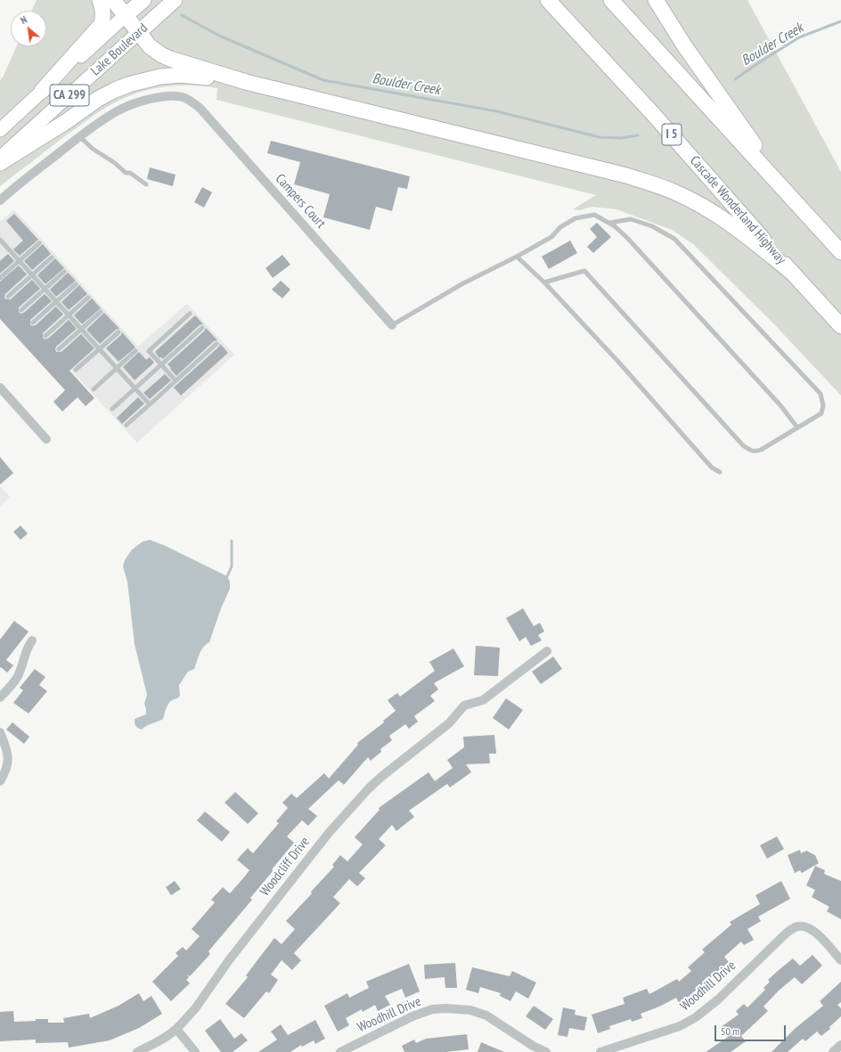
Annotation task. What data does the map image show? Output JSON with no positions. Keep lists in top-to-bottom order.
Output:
{
  "streets": {
    "highway": [
      "Lake Boulevard",
      "CA 299",
      "I 5",
      "Cascade Wonderland Highway"
    ],
    "street": ["Campers Court", "Woodcliff Drive", "Woodhill Drive"]
  },
  "water": ["Boulder Creek"],
  "scale_bar": "50 m",
  "north": "top left"
}
